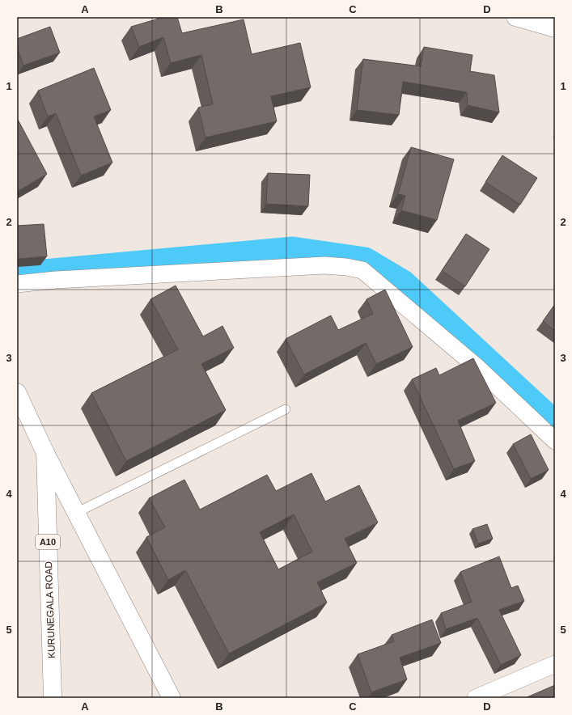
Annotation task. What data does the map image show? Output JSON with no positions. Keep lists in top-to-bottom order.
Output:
{
  "streets": {
    "main road": ["A10", "KURUNEGALA ROAD"]
  },
  "grid": {
    "columns": [
      "A",
      "B",
      "C",
      "D"
    ],
    "rows": [
      "1",
      "2",
      "3",
      "4",
      "5"
    ]
  }
}
